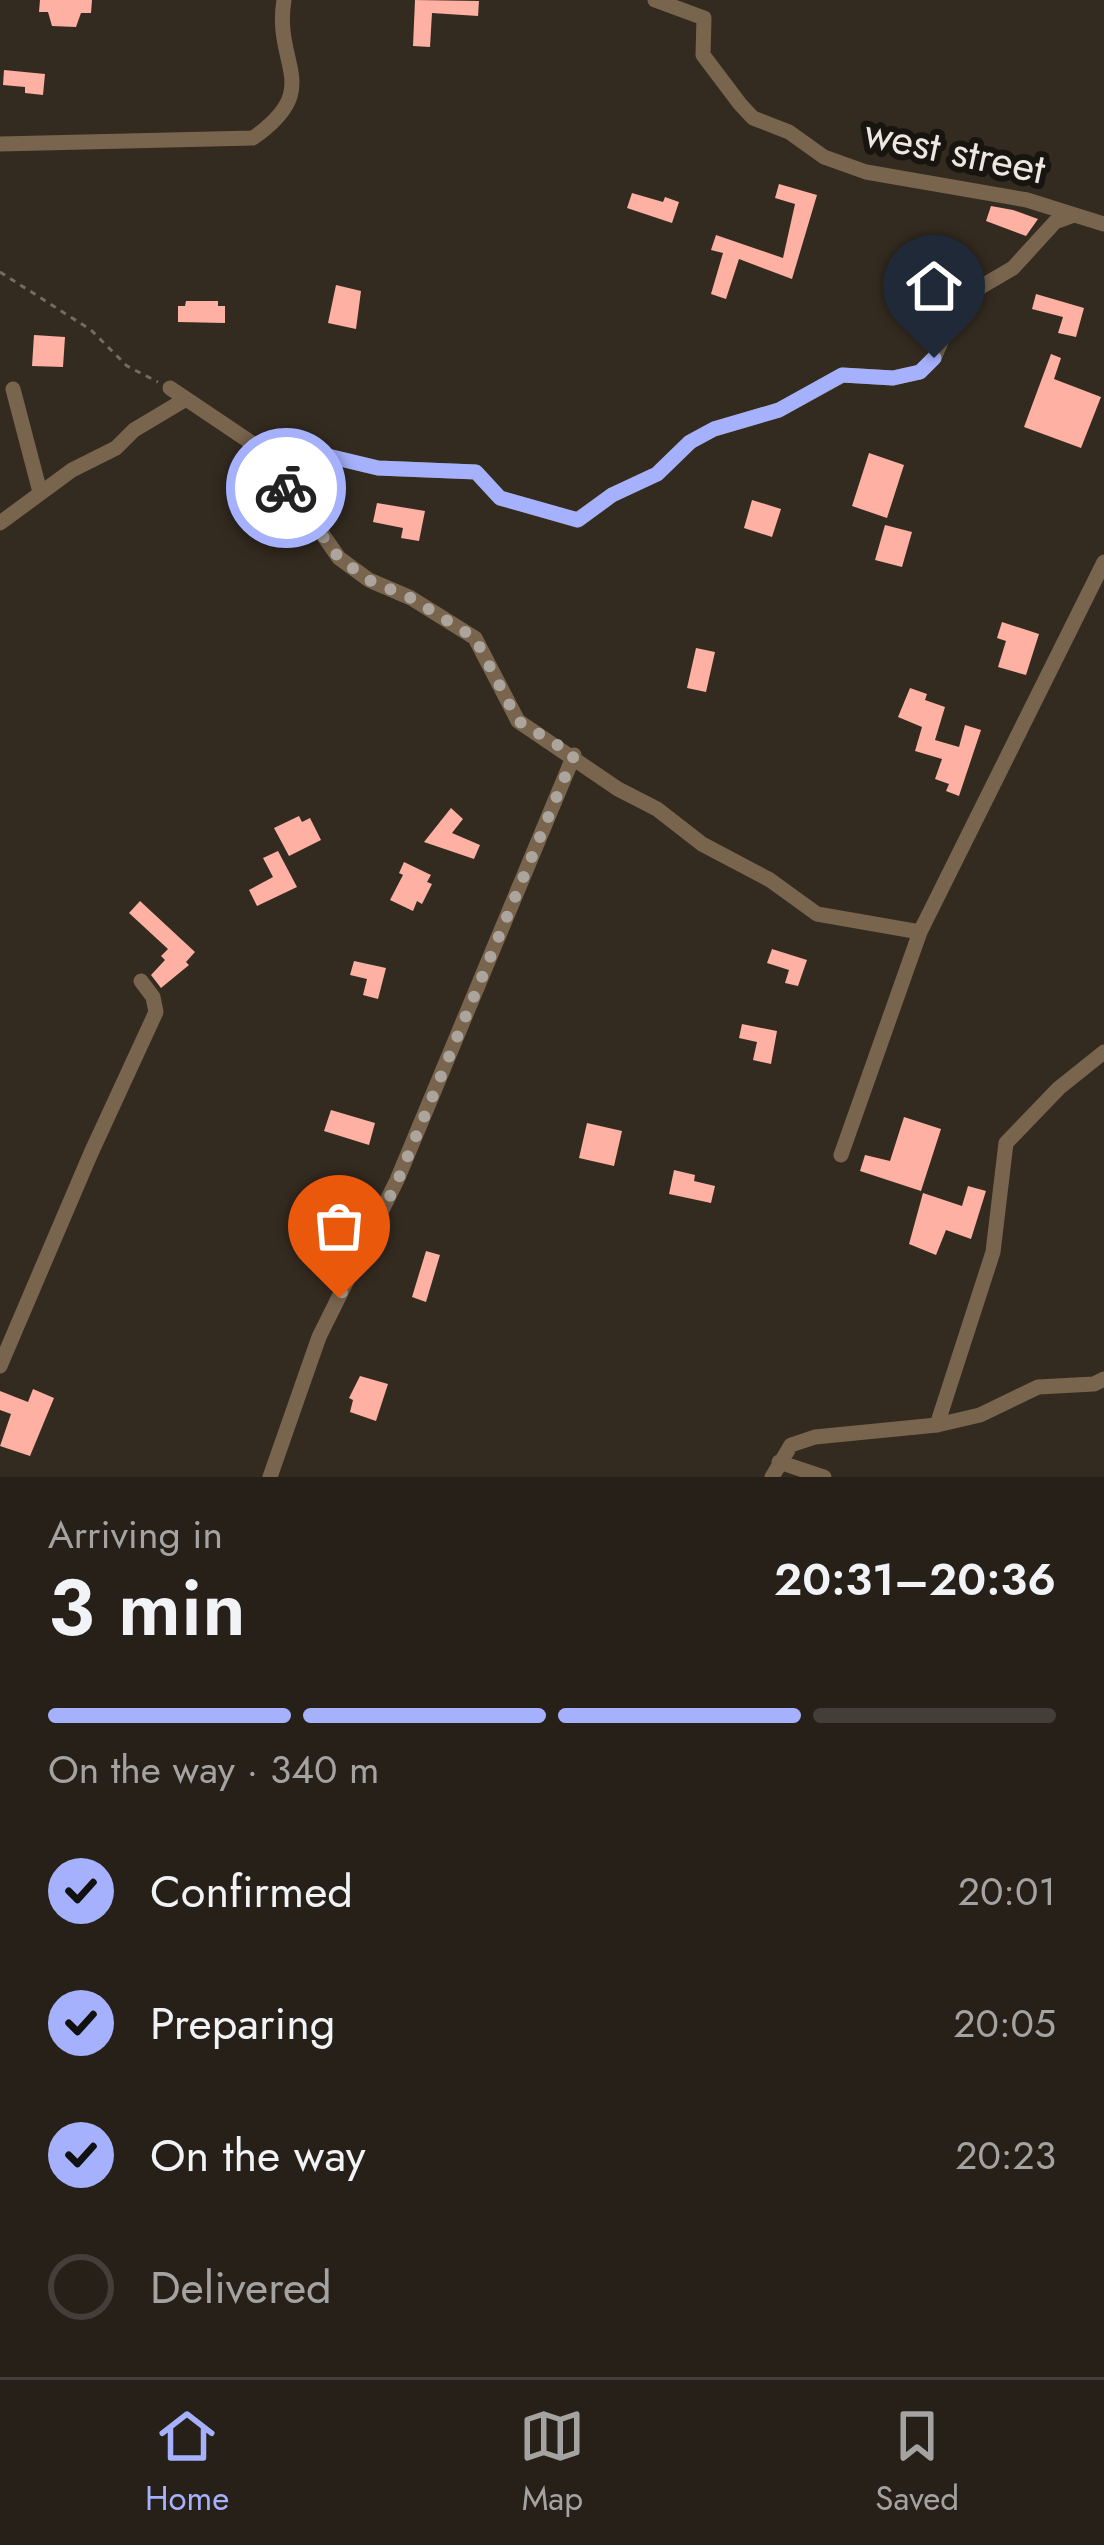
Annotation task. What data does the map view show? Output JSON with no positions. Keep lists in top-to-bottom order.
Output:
{
  "streets": {
    "street": ["west street"]
  },
  "page": {
    "heading": ["3 min", "Arriving in", "20:31–20:36"],
    "bar": "On the way · 340 m",
    "list": [
      ["Confirmed", "20:01"],
      ["Preparing", "20:05"],
      ["On the way", "20:23"],
      "Delivered"
    ],
    "tabs": ["Home", "Map", "Saved"]
  }
}
